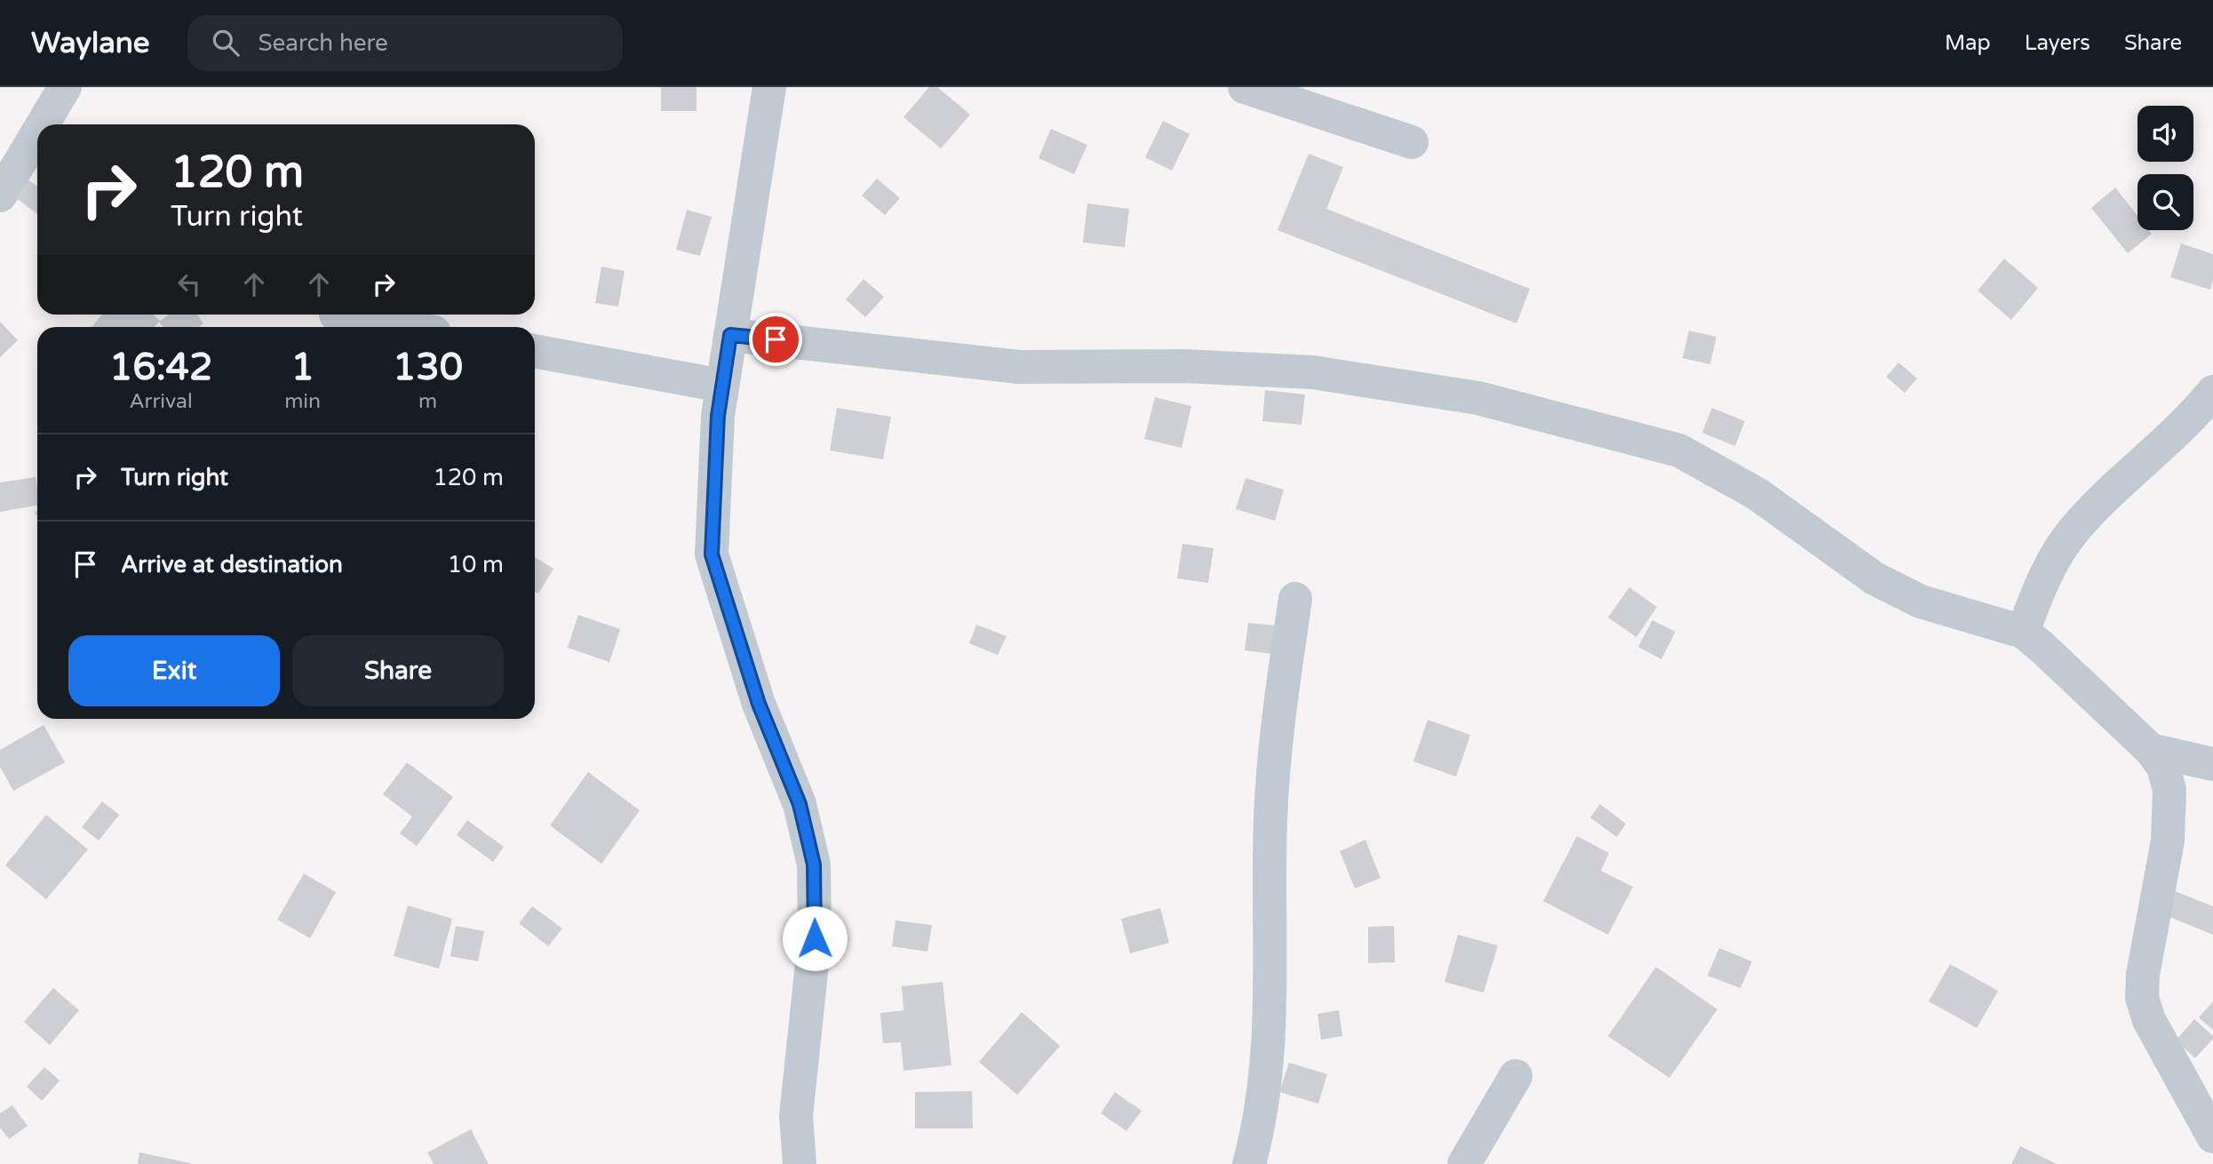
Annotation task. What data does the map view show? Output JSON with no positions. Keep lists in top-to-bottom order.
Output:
{
  "page": {
    "header": "Waylane",
    "search": "Search here",
    "nav": ["Map", "Layers", "Share"],
    "turn": ["120 m", "Turn right"],
    "eta": [
      "16:42",
      "Arrival",
      "1",
      "min",
      "130",
      "m"
    ],
    "list": [
      {
        "name": "Turn right",
        "value": "120 m"
      },
      {
        "name": "Arrive at destination",
        "value": "10 m"
      }
    ],
    "buttons": ["Exit", "Share"]
  }
}
